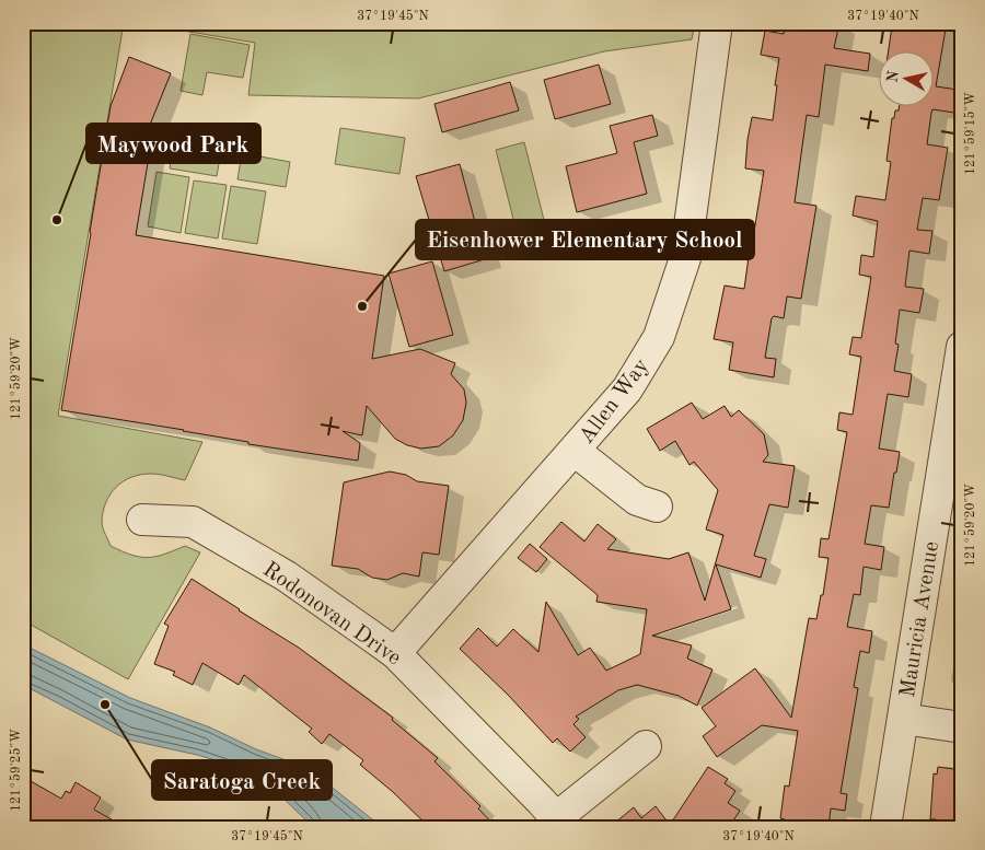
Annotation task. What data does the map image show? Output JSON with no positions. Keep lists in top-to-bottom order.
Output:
{
  "streets": {
    "street": ["Allen Way", "Rodonovan Drive", "Mauricia Avenue"]
  },
  "crossings": [
    ["Allen Way", "Rodonovan Drive"]
  ],
  "places": ["Maywood Park", "Eisenhower Elementary School", "Saratoga Creek"],
  "north": "left",
  "coordinates": [
    "37°19'45\"N",
    "37°19'40\"N",
    "121°59'15\"W",
    "121°59'20\"W",
    "121°59'25\"W"
  ]
}
